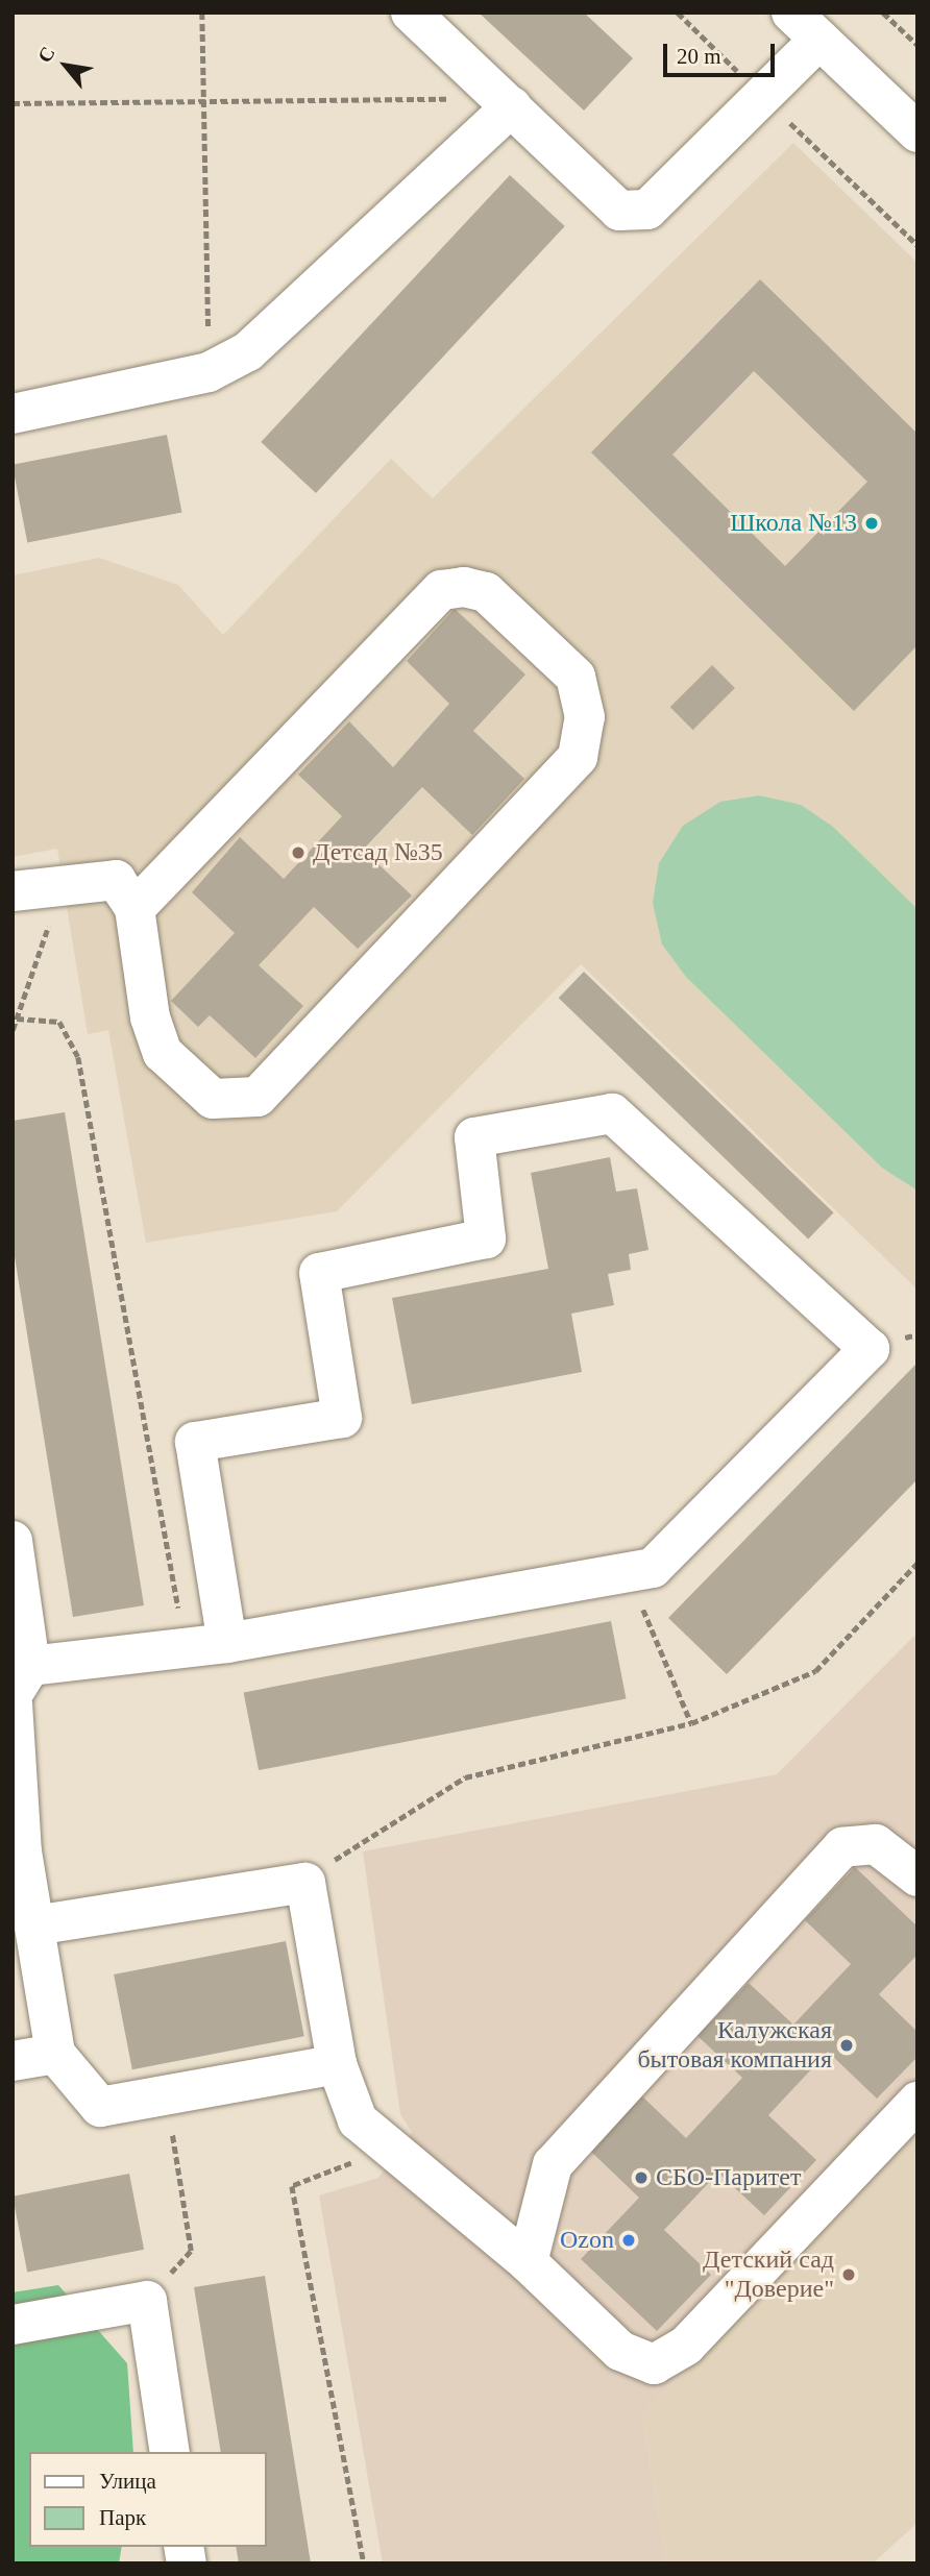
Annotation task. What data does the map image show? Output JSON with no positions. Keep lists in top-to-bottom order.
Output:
{
  "places": [
    "Школа №13",
    "Детсад №35",
    "Калужская бытовая компания",
    "СБО-Паритет",
    "Ozon",
    "Детский сад \"Доверие\""
  ],
  "legend": ["Улица", "Парк"],
  "scale_bar": "20 m",
  "north": "top left"
}
